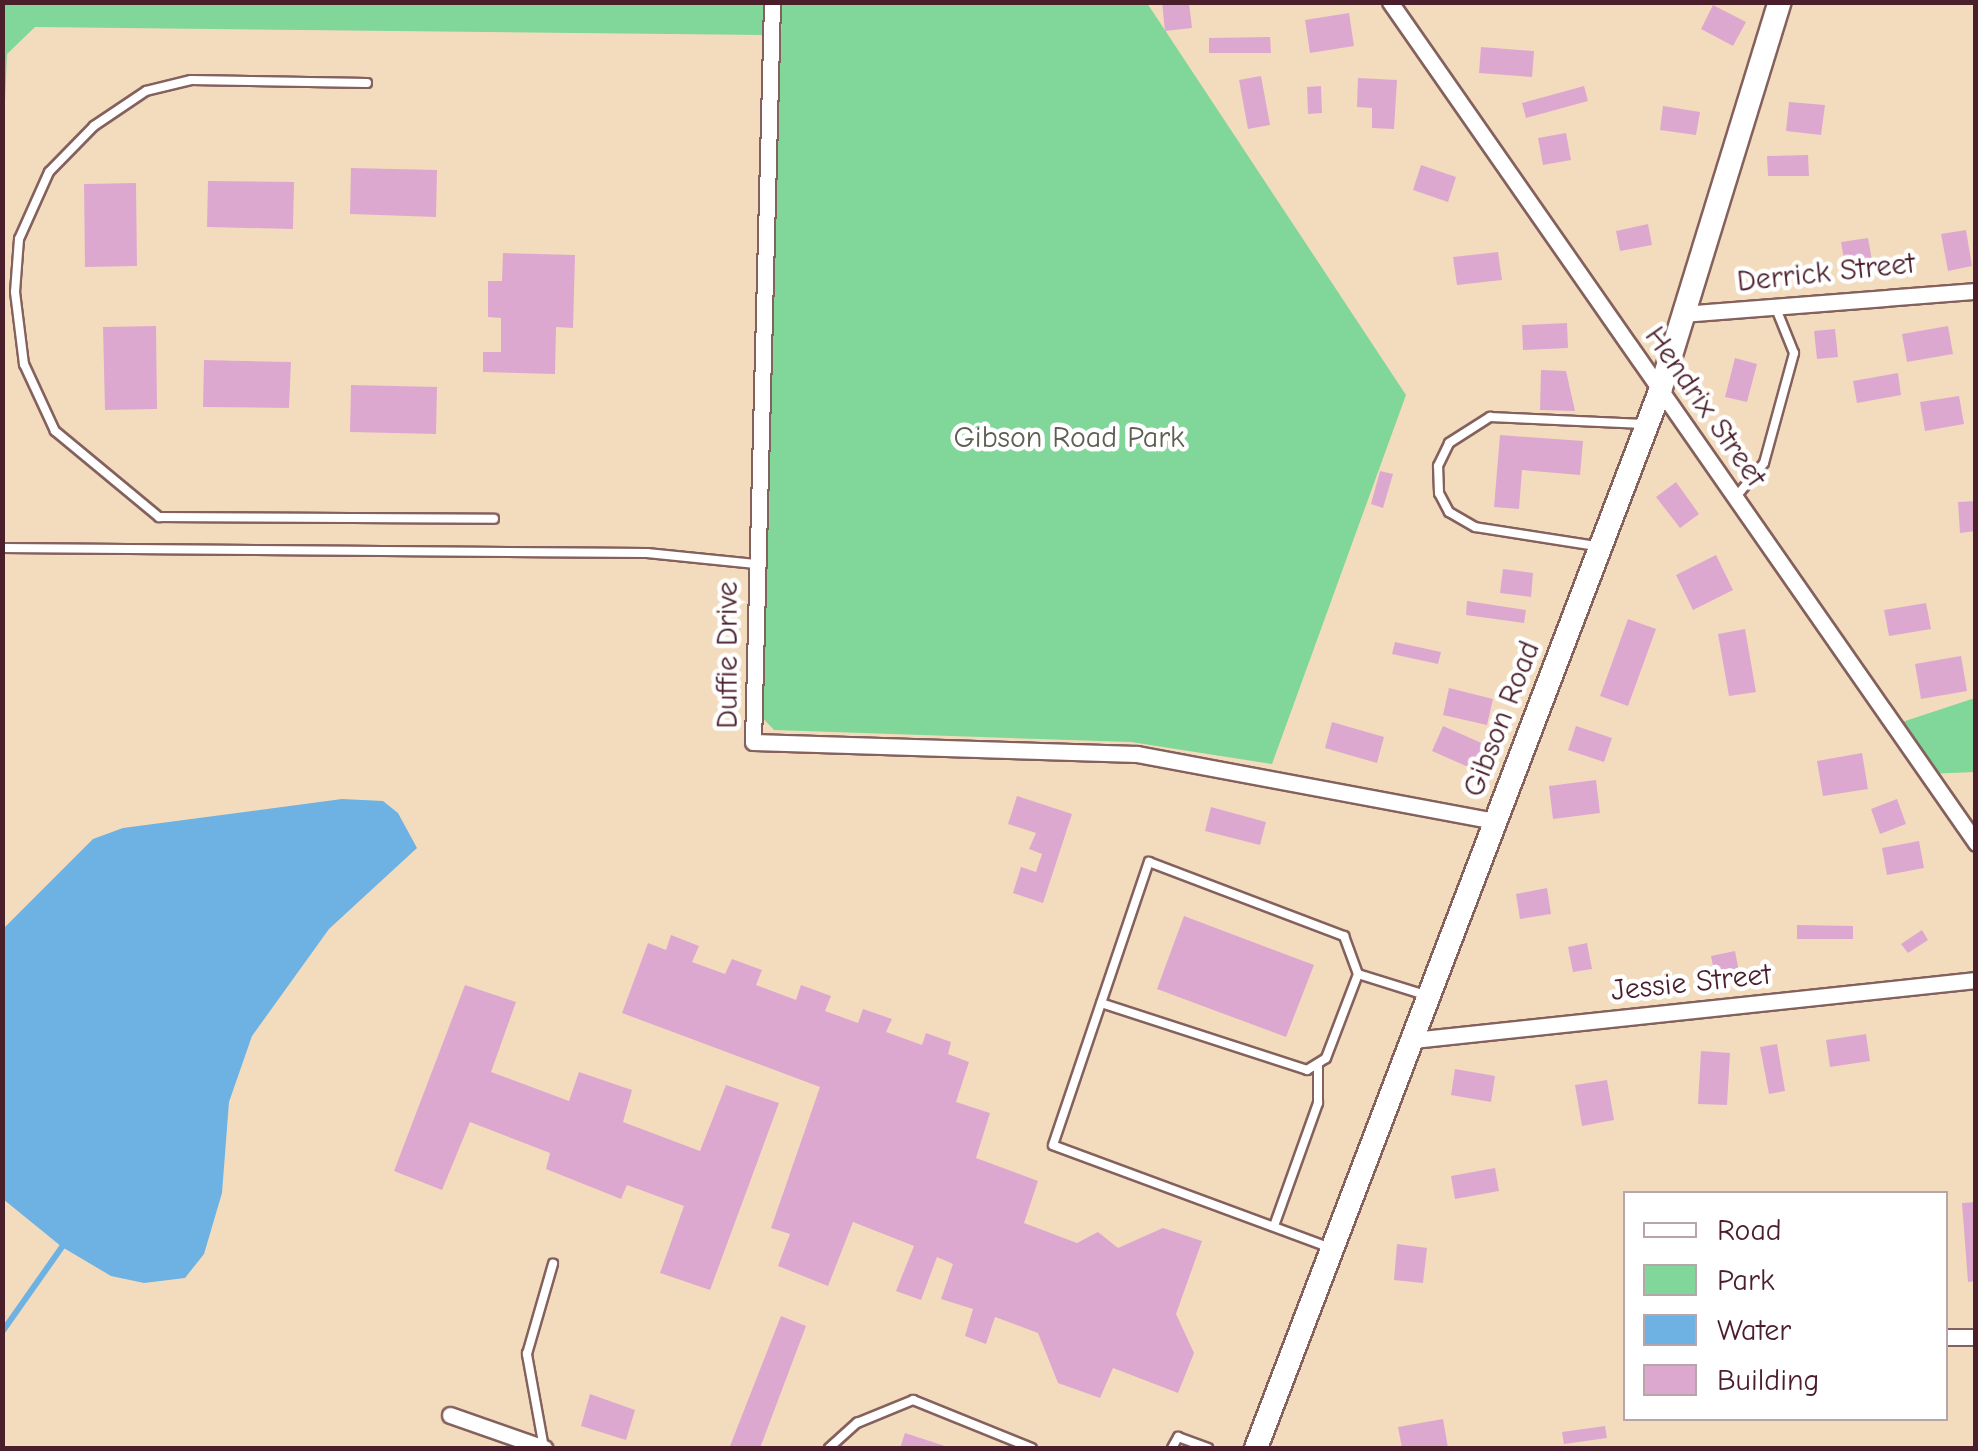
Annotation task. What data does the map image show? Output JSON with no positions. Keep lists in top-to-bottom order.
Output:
{
  "streets": {
    "street": [
      "Derrick Street",
      "Hendrix Street",
      "Duffie Drive",
      "Gibson Road",
      "Jessie Street"
    ]
  },
  "crossings": [
    ["Derrick Street", "Gibson Road"],
    ["Hendrix Street", "Gibson Road"],
    ["Duffie Drive", "Gibson Road"],
    ["Gibson Road", "Jessie Street"]
  ],
  "parks": ["Gibson Road Park"],
  "legend": [
    "Road",
    "Park",
    "Water",
    "Building"
  ]
}
